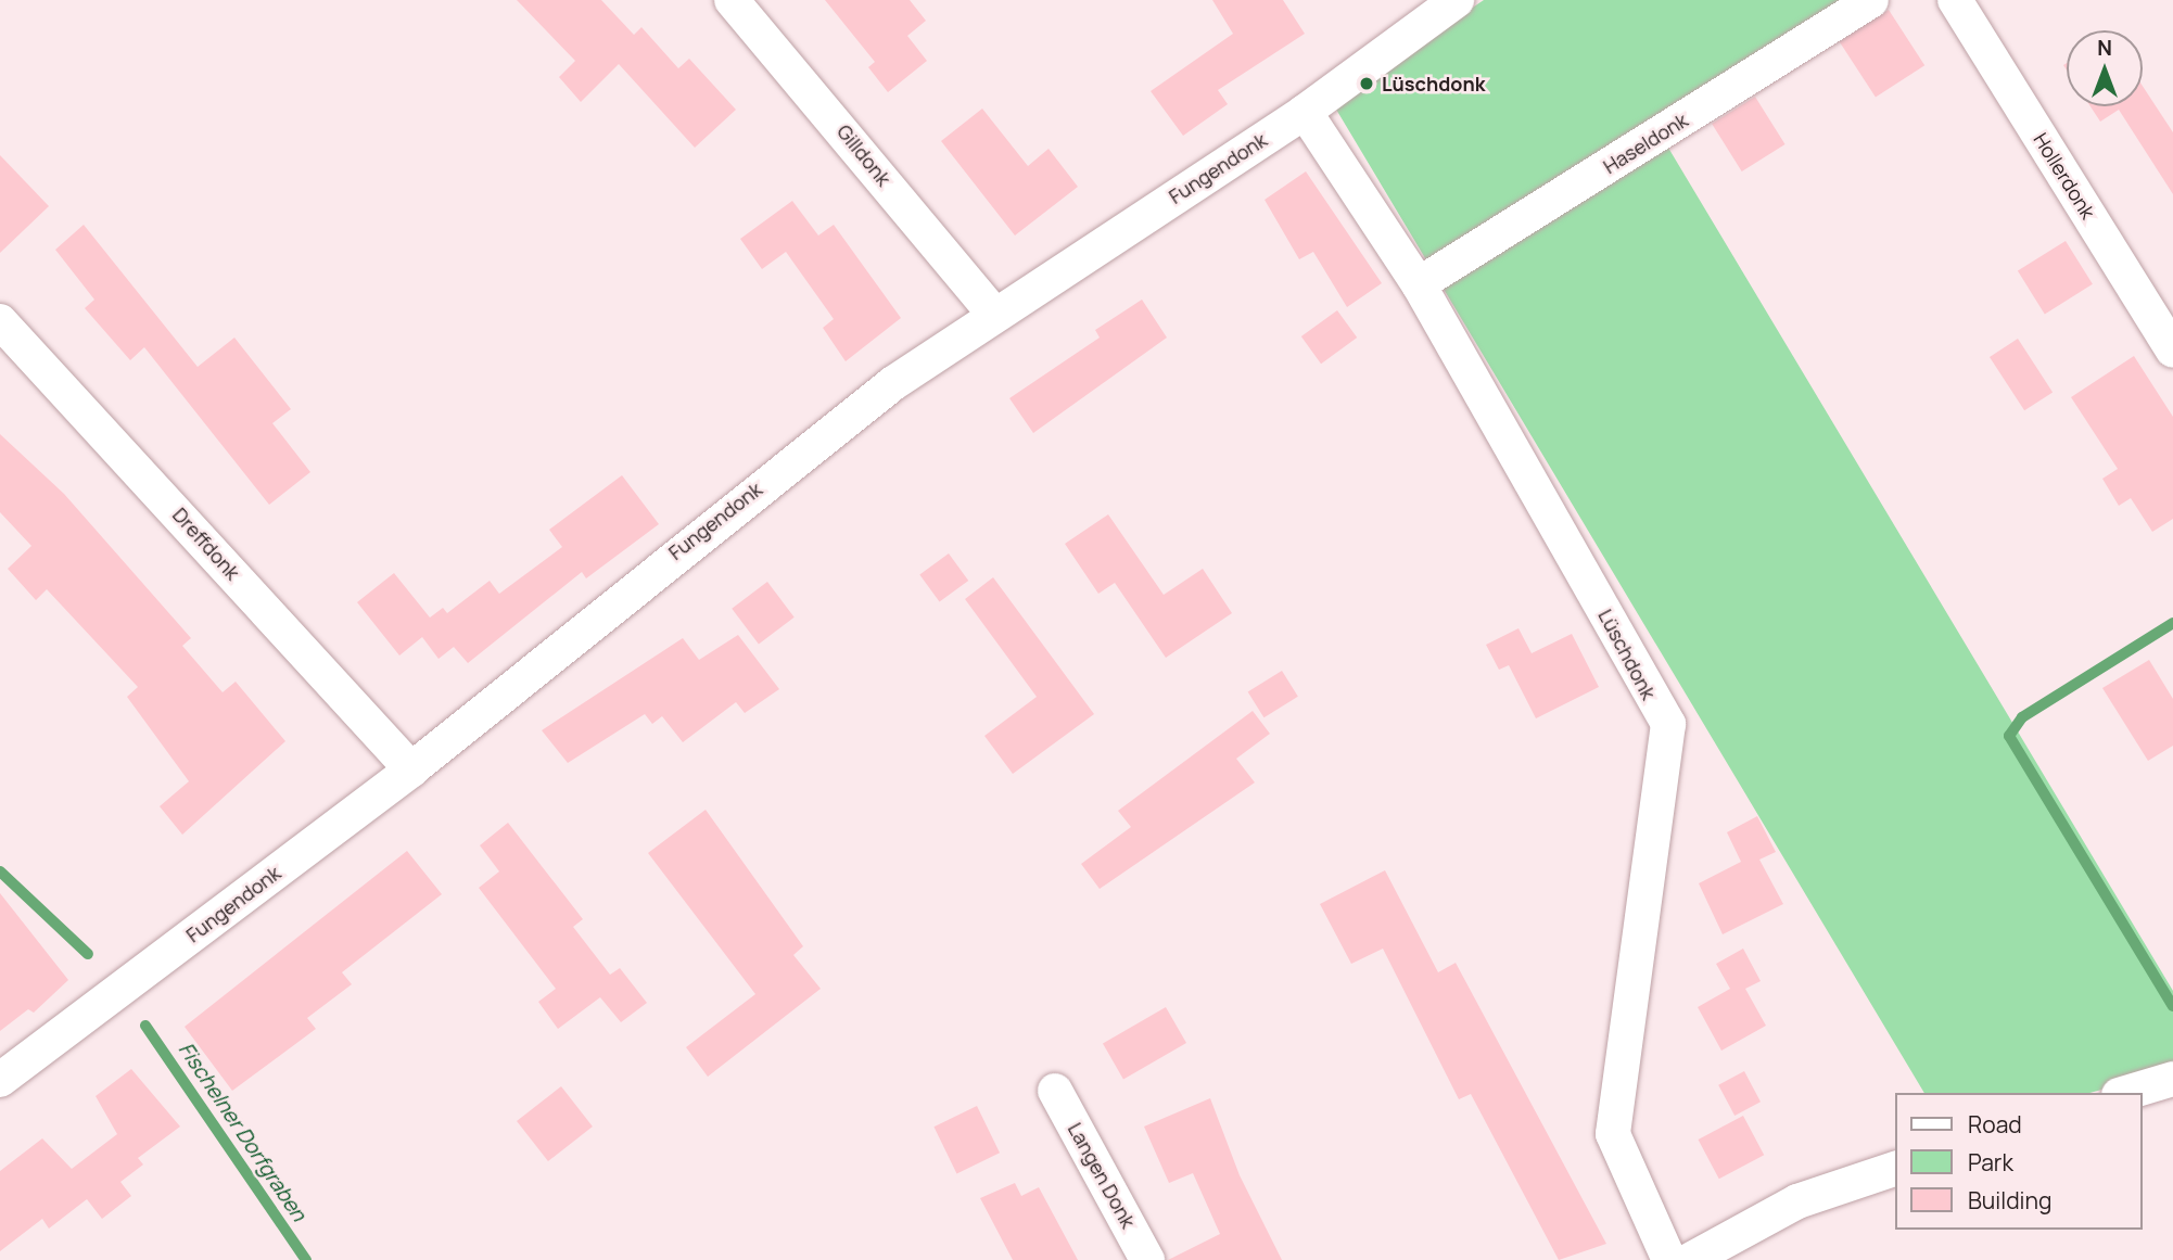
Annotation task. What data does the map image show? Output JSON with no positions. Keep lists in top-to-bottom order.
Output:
{
  "streets": {
    "street": [
      "Haseldonk",
      "Gilldonk",
      "Fungendonk",
      "Hollerdonk",
      "Dreffdonk",
      "Lüschdonk",
      "Langen Donk"
    ]
  },
  "crossings": [
    ["Haseldonk", "Lüschdonk"],
    ["Gilldonk", "Fungendonk"],
    ["Fungendonk", "Dreffdonk"],
    ["Fungendonk", "Lüschdonk"]
  ],
  "water": ["Fischelner Dorfgraben"],
  "places": ["Lüschdonk"],
  "legend": ["Road", "Park", "Building"],
  "north": "top"
}
